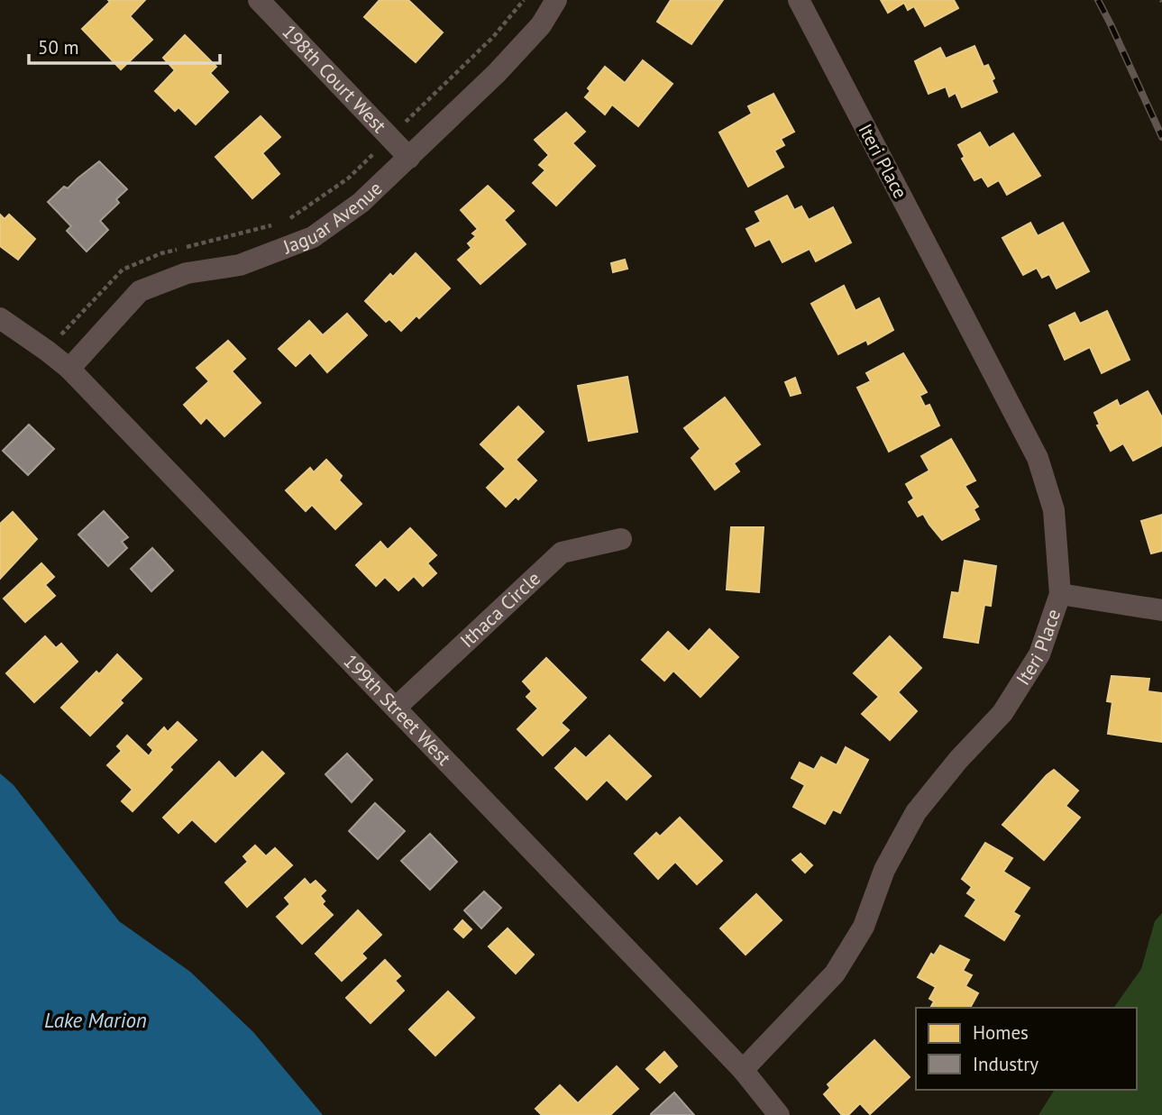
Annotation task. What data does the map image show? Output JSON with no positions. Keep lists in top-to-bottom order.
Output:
{
  "streets": {
    "street": [
      "198th Court West",
      "Iteri Place",
      "Jaguar Avenue",
      "Ithaca Circle",
      "199th Street West"
    ]
  },
  "crossings": [
    ["198th Court West", "Jaguar Avenue"],
    ["Iteri Place", "199th Street West"],
    ["Jaguar Avenue", "199th Street West"],
    ["Ithaca Circle", "199th Street West"]
  ],
  "water": ["Lake Marion"],
  "legend": ["Homes", "Industry"],
  "scale_bar": "50 m"
}
